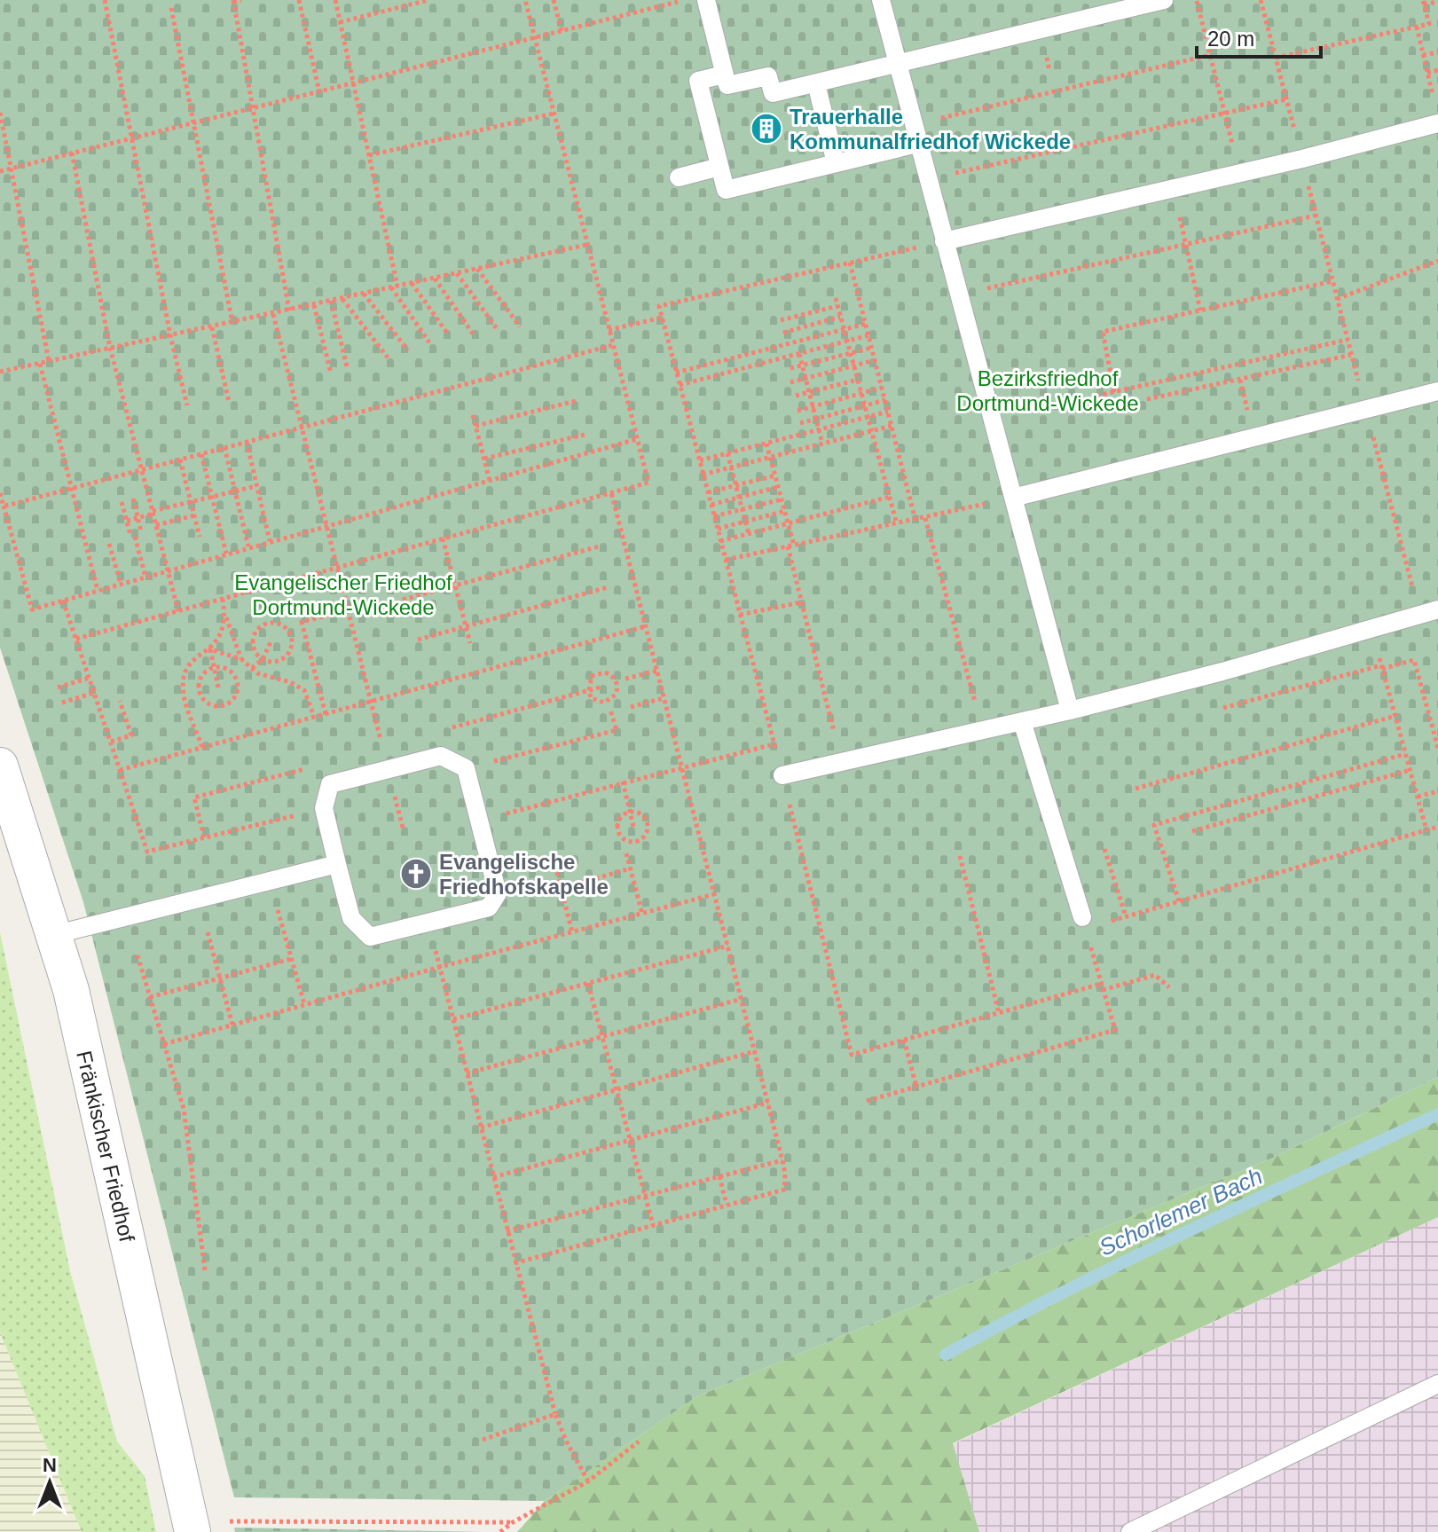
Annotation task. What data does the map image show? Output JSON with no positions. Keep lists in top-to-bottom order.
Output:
{
  "streets": {
    "street": ["Fränkischer Friedhof"]
  },
  "water": ["Schorlemer Bach"],
  "parks": ["Bezirksfriedhof Dortmund-Wickede", "Evangelischer Friedhof Dortmund-Wickede"],
  "places": {
    "building": ["Trauerhalle Kommunalfriedhof Wickede"],
    "church": ["Evangelische Friedhofskapelle"]
  },
  "scale_bar": "20 m",
  "north": "top"
}
